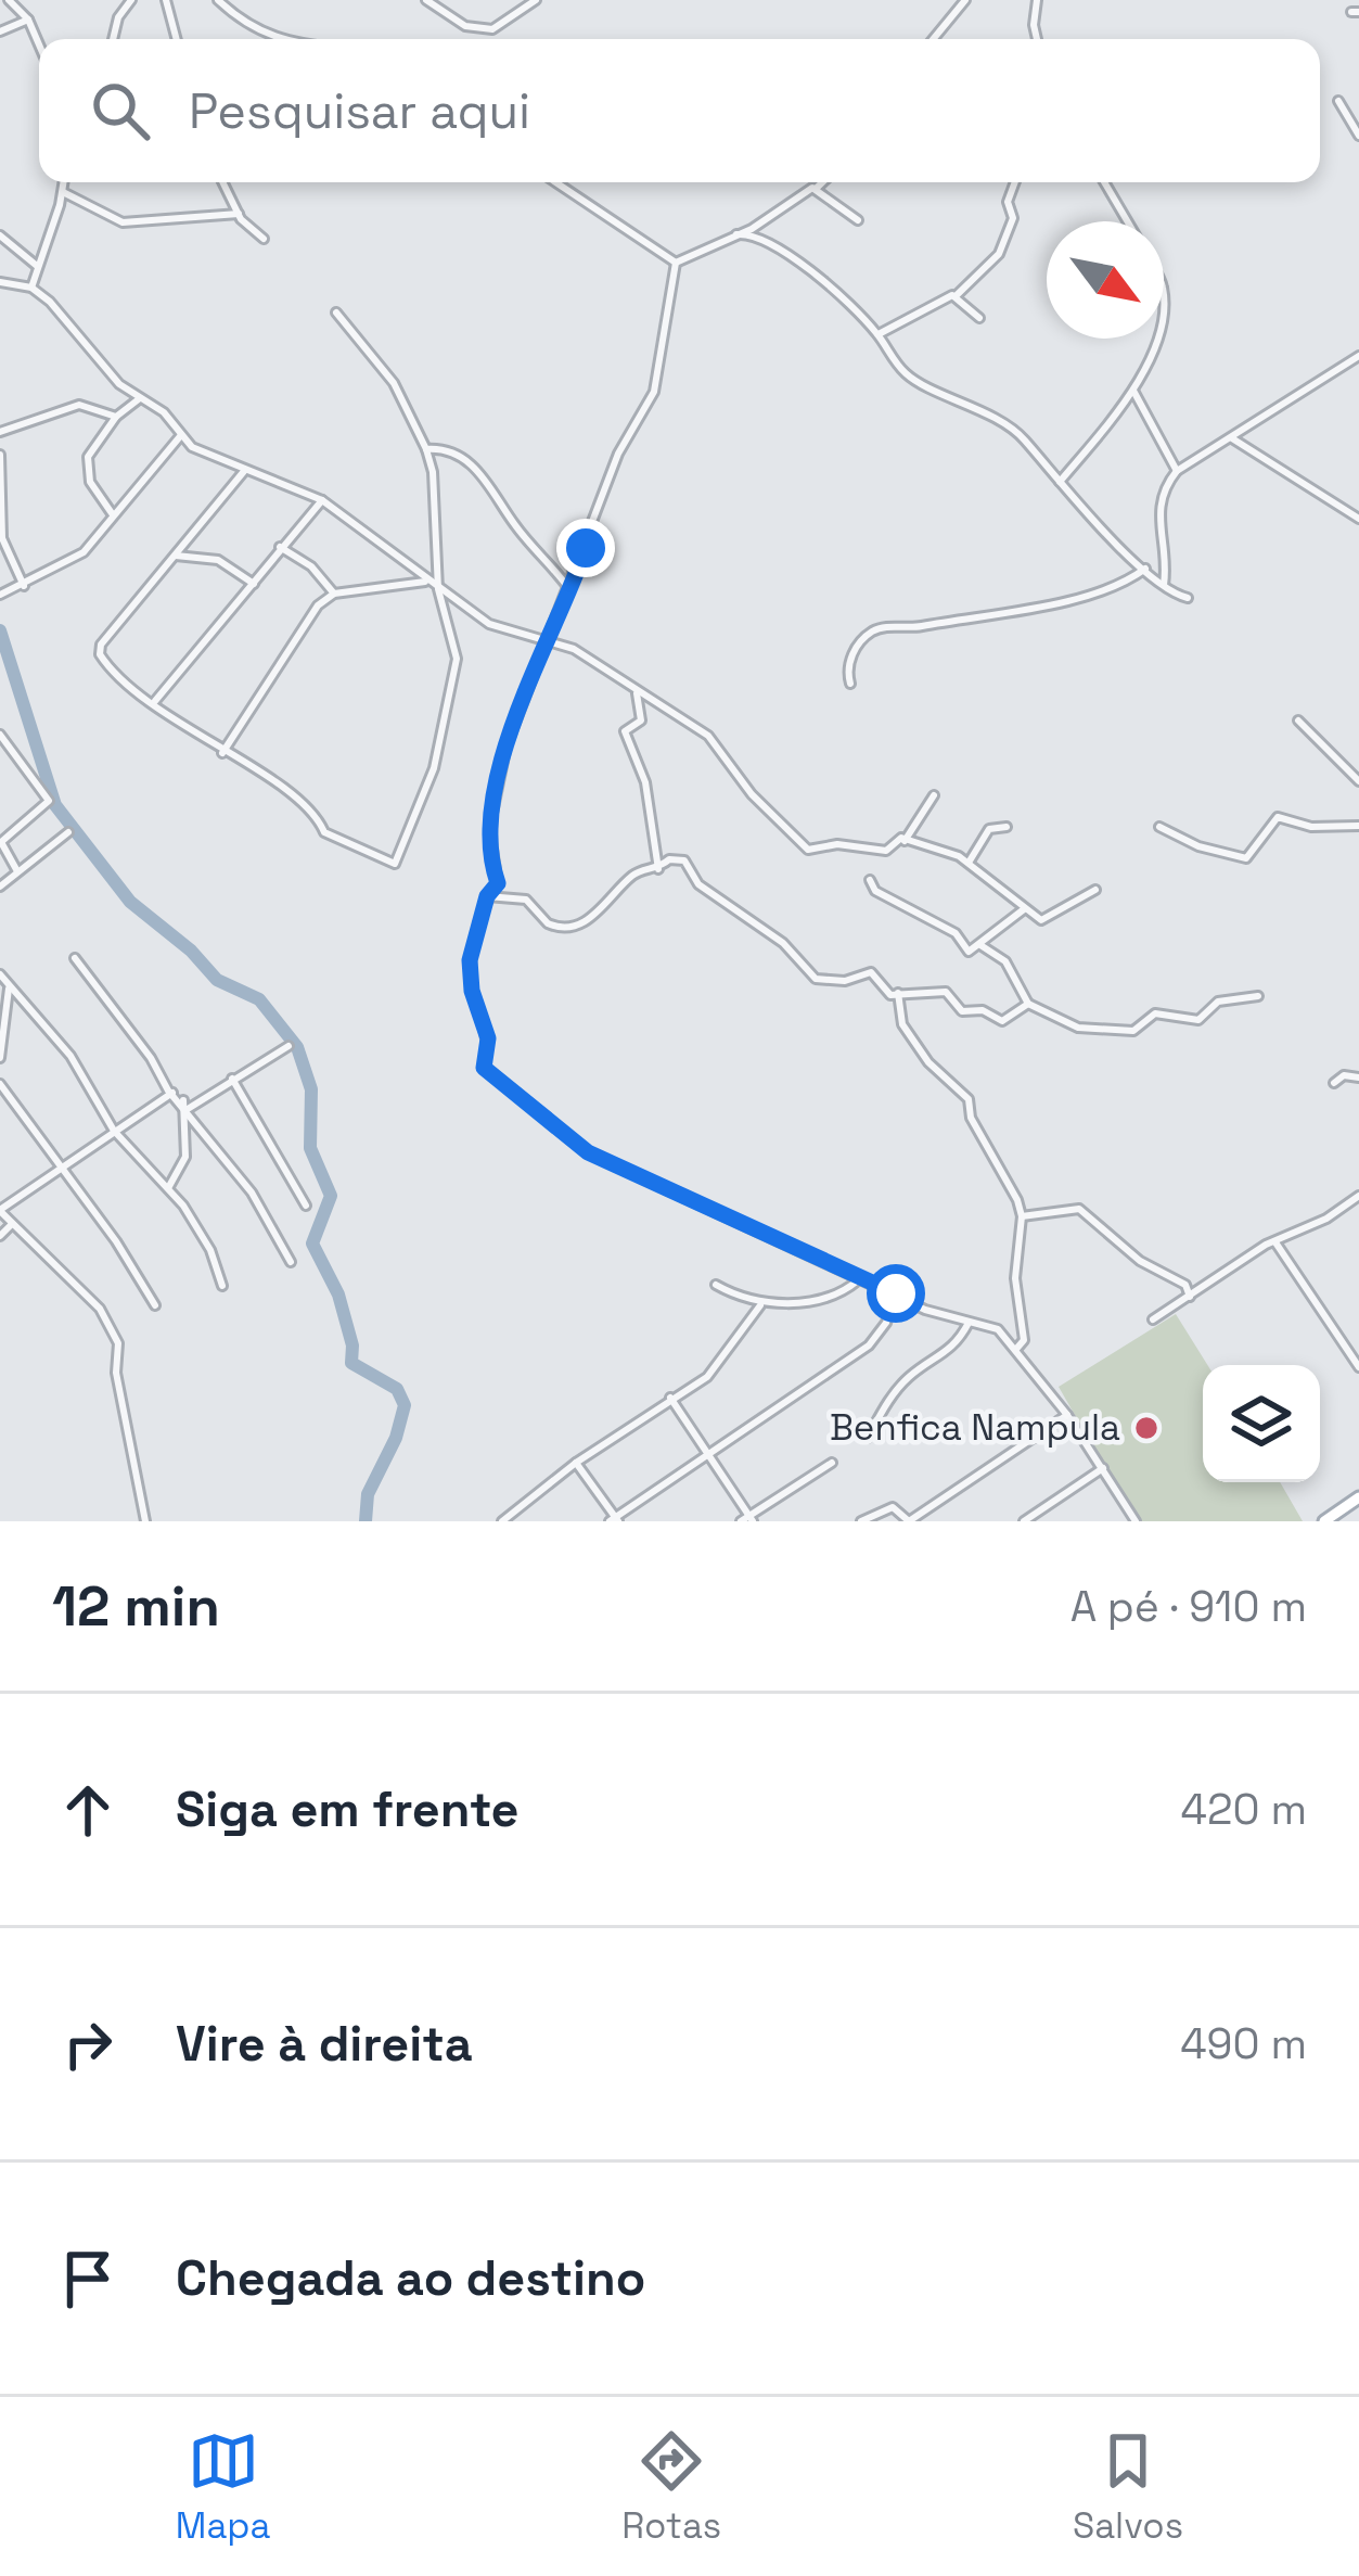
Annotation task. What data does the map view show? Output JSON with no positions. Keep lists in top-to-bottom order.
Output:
{
  "places": ["Benfica Nampula"],
  "north": "bottom right",
  "page": {
    "search": "Pesquisar aqui",
    "heading": ["12 min", "A pé · 910 m"],
    "list": [
      ["Siga em frente", "420 m"],
      ["Vire à direita", "490 m"],
      "Chegada ao destino"
    ],
    "nav": ["Mapa", "Rotas", "Salvos"]
  }
}
